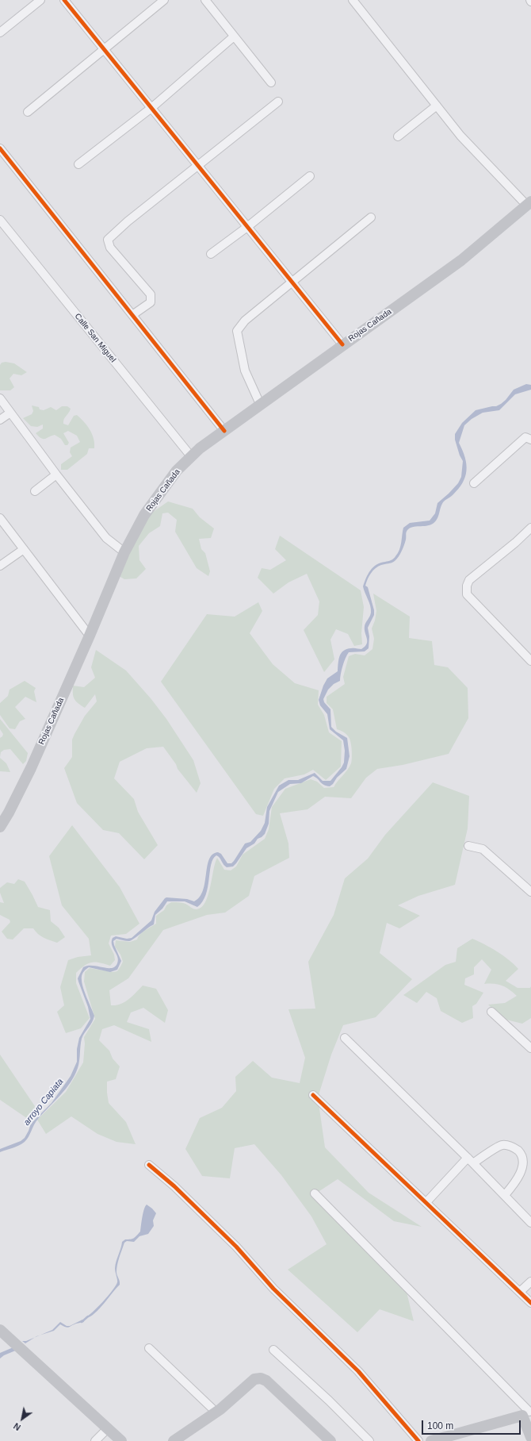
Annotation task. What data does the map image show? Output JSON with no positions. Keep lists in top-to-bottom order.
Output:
{
  "streets": {
    "main road": ["Rojas Cañada"],
    "street": ["Calle San Miguel"]
  },
  "crossings": [
    ["Rojas Cañada", "Calle San Miguel"]
  ],
  "water": ["arroyo Capiata"],
  "scale_bar": "100 m",
  "north": "bottom left"
}
